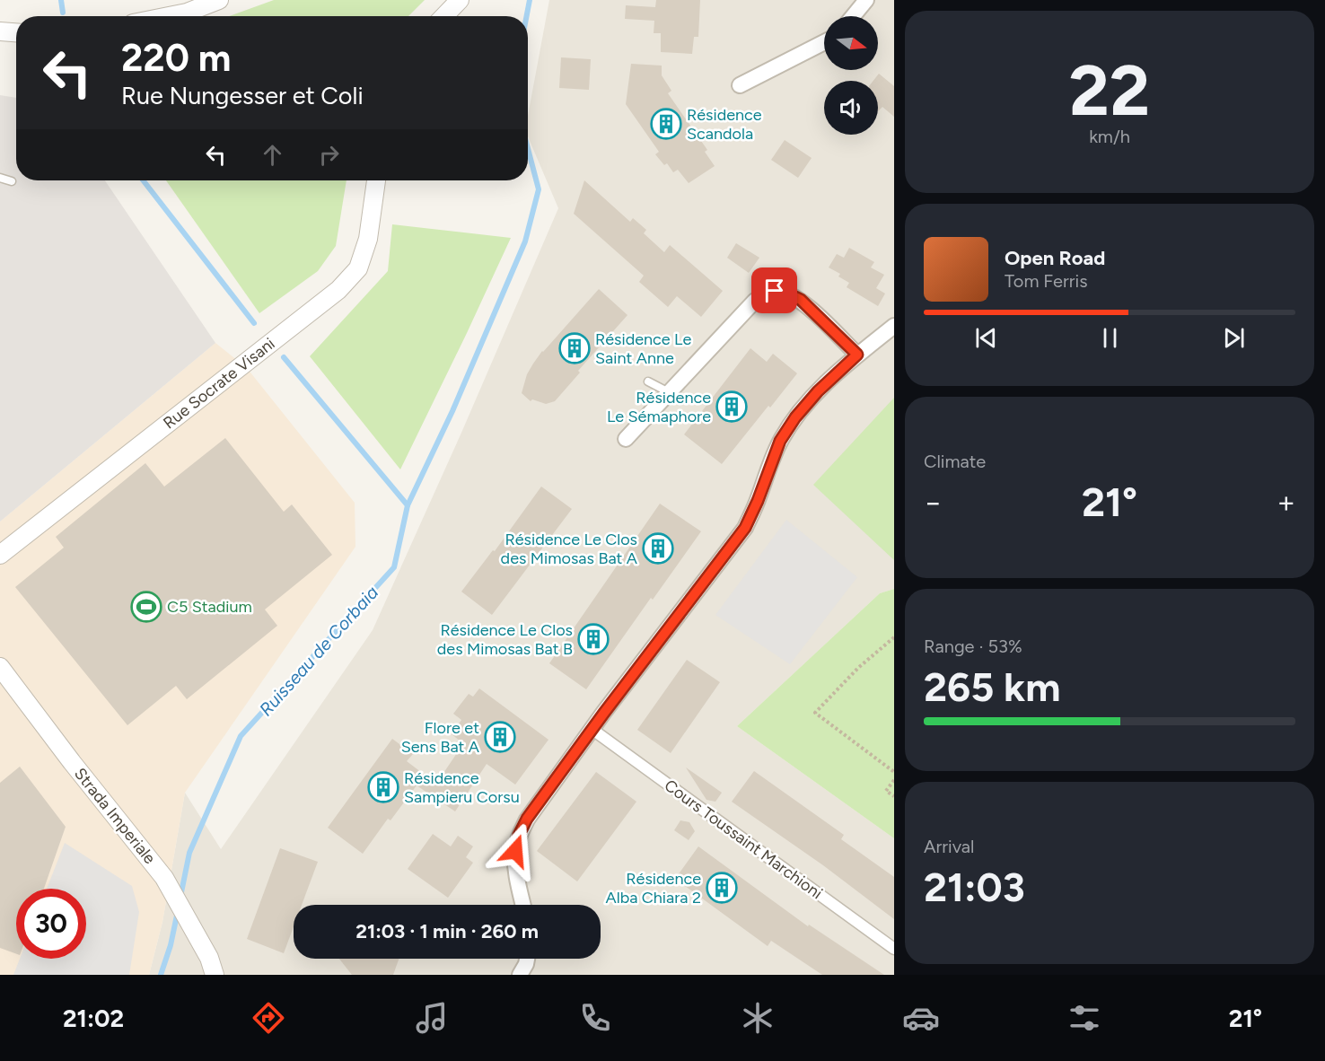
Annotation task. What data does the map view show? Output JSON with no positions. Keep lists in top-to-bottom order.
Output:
{
  "streets": {
    "street": ["Rue Socrate Visani", "Strada Imperiale", "Cours Toussaint Marchioni"]
  },
  "water": ["Ruisseau de Corbaia"],
  "places": {
    "building": [
      "Résidence Scandola",
      "Résidence Le Saint Anne",
      "Résidence Le Sémaphore",
      "Résidence Le Clos des Mimosas Bat A",
      "Résidence Le Clos des Mimosas Bat B",
      "Flore et Sens Bat A",
      "Résidence Sampieru Corsu",
      "Résidence Alba Chiara 2"
    ],
    "sports": ["C5 Stadium"]
  },
  "north": "right",
  "page": {
    "tile": [
      ["22", "km/h"],
      "Climate",
      ["Range · 53%", "265 km"],
      ["Arrival", "21:03"]
    ],
    "turn": ["220 m", "Rue Nungesser et Coli"],
    "song": ["Open Road", "Tom Ferris"],
    "heat": ["−", "21°", "+"],
    "limit": "30",
    "trip": "21:03 · 1 min · 260 m",
    "tabs": ["21:02", "21°"]
  }
}
